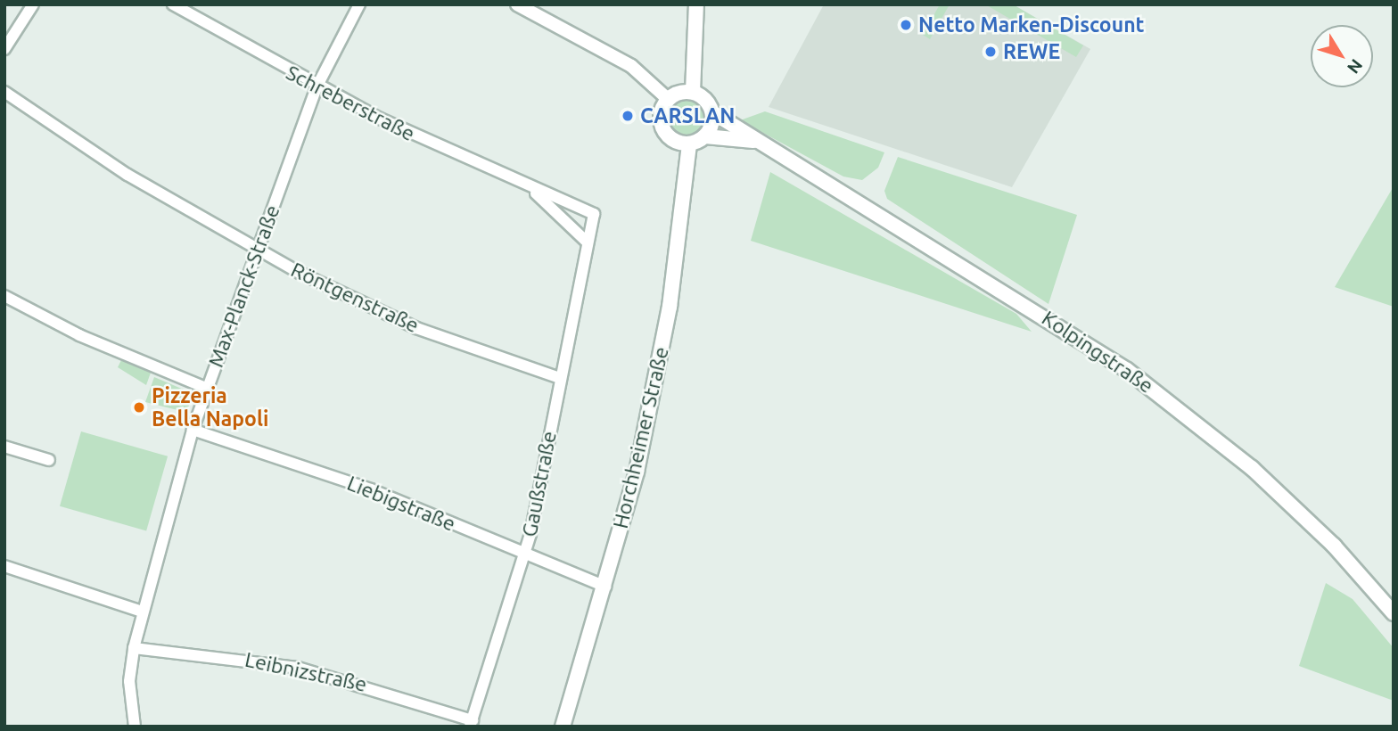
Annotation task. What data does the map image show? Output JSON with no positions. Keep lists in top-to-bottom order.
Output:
{
  "streets": {
    "main road": ["Kolpingstraße", "Horchheimer Straße"],
    "street": [
      "Schreberstraße",
      "Max-Planck-Straße",
      "Röntgenstraße",
      "Gaußstraße",
      "Liebigstraße",
      "Leibnizstraße"
    ]
  },
  "crossings": [
    ["Schreberstraße", "Max-Planck-Straße"],
    ["Schreberstraße", "Gaußstraße"],
    ["Max-Planck-Straße", "Röntgenstraße"],
    ["Max-Planck-Straße", "Liebigstraße"],
    ["Max-Planck-Straße", "Leibnizstraße"],
    ["Röntgenstraße", "Gaußstraße"],
    ["Kolpingstraße", "Horchheimer Straße"],
    ["Horchheimer Straße", "Liebigstraße"],
    ["Gaußstraße", "Liebigstraße"],
    ["Gaußstraße", "Leibnizstraße"]
  ],
  "places": [
    "Netto Marken-Discount",
    "REWE",
    "CARSLAN",
    "Pizzeria Bella Napoli"
  ],
  "north": "bottom right"
}
